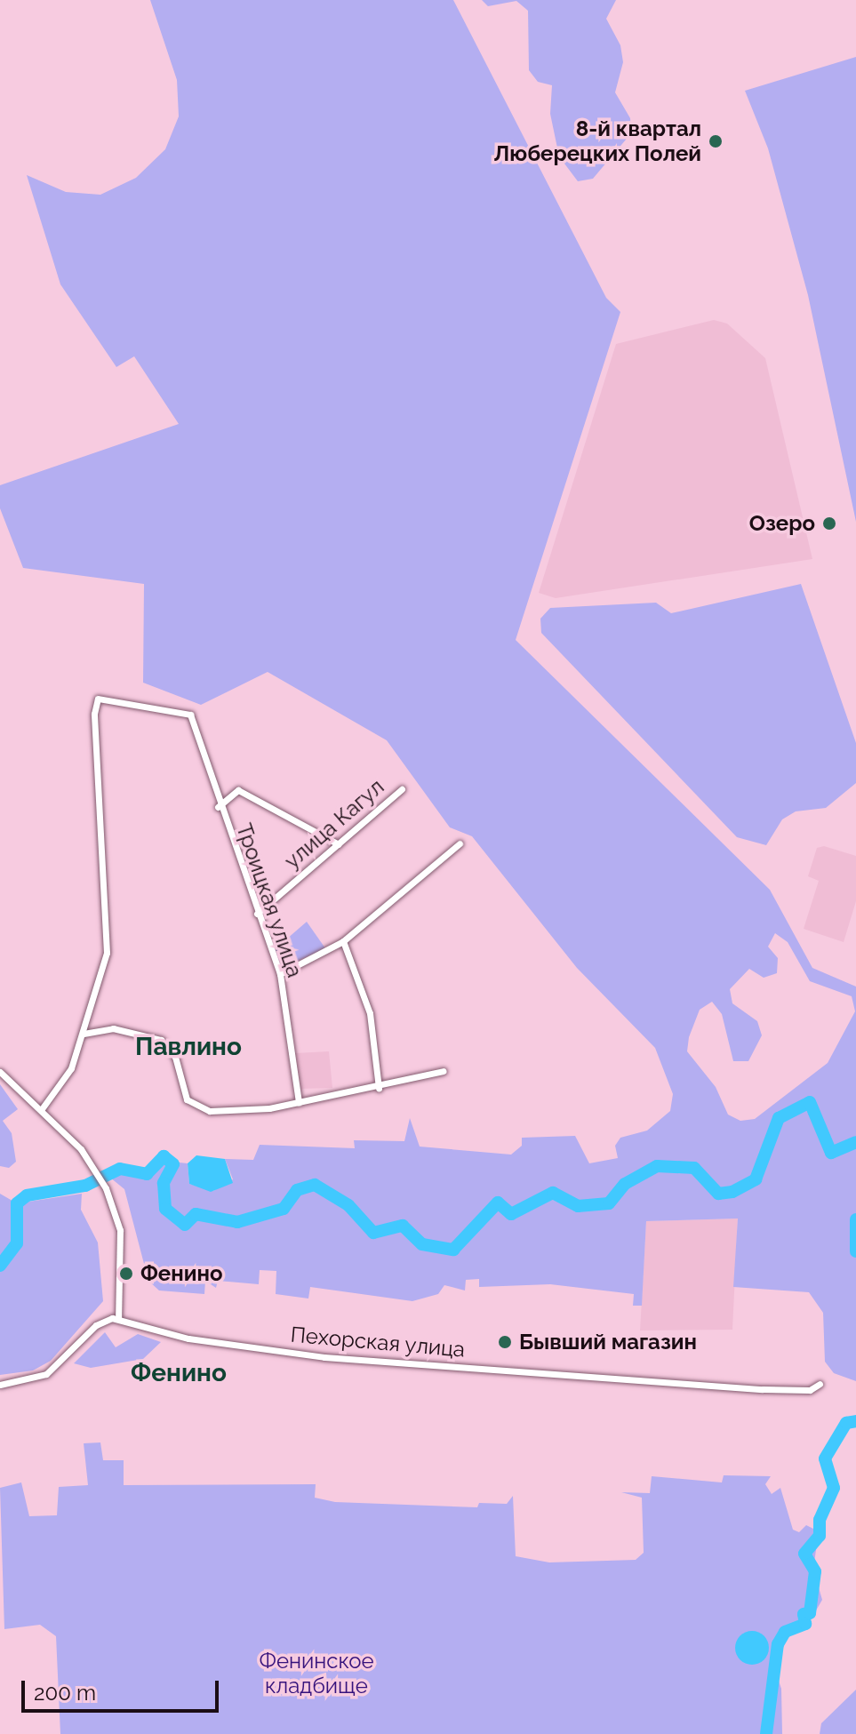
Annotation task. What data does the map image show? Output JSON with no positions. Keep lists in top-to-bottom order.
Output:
{
  "streets": {
    "street": ["улица Кагул", "Троицкая улица", "Пехорская улица"]
  },
  "crossings": [
    ["улица Кагул", "Троицкая улица"]
  ],
  "districts": ["Павлино", "Фенино"],
  "parks": ["Фенинское кладбище"],
  "places": [
    "8-й квартал Люберецких Полей",
    "Озеро",
    "Фенино",
    "Бывший магазин"
  ],
  "scale_bar": "200 m"
}
